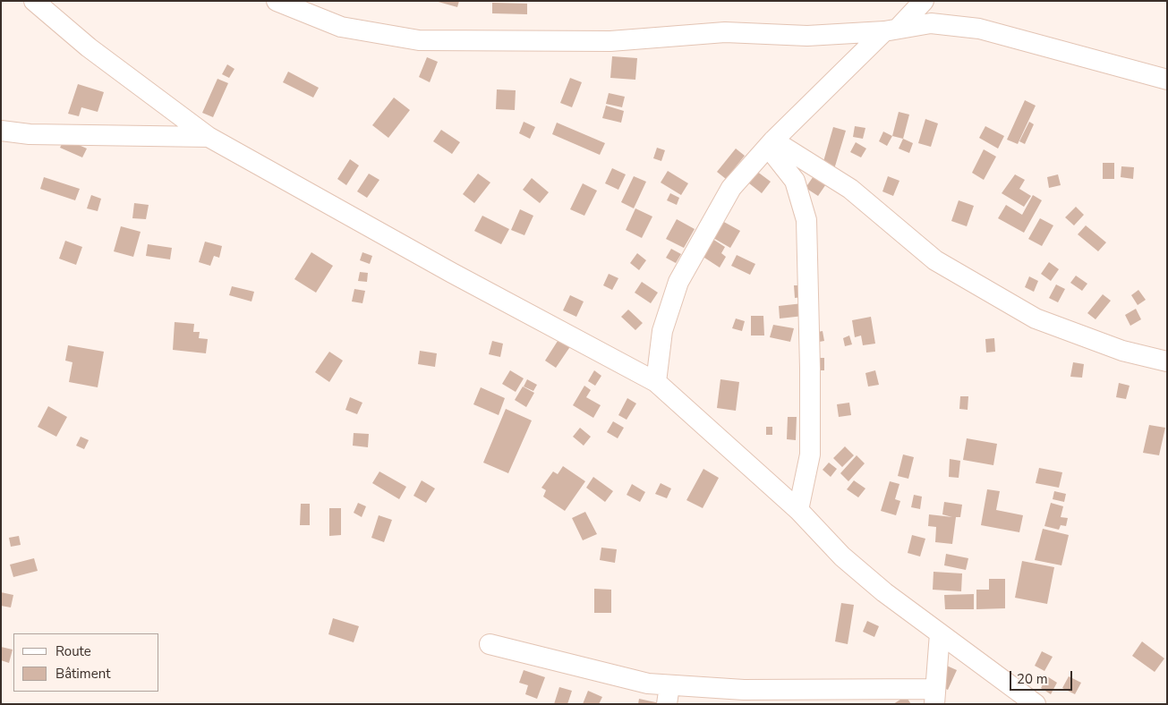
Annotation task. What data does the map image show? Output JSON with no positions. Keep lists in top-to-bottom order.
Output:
{
  "legend": ["Route", "Bâtiment"],
  "scale_bar": "20 m"
}
